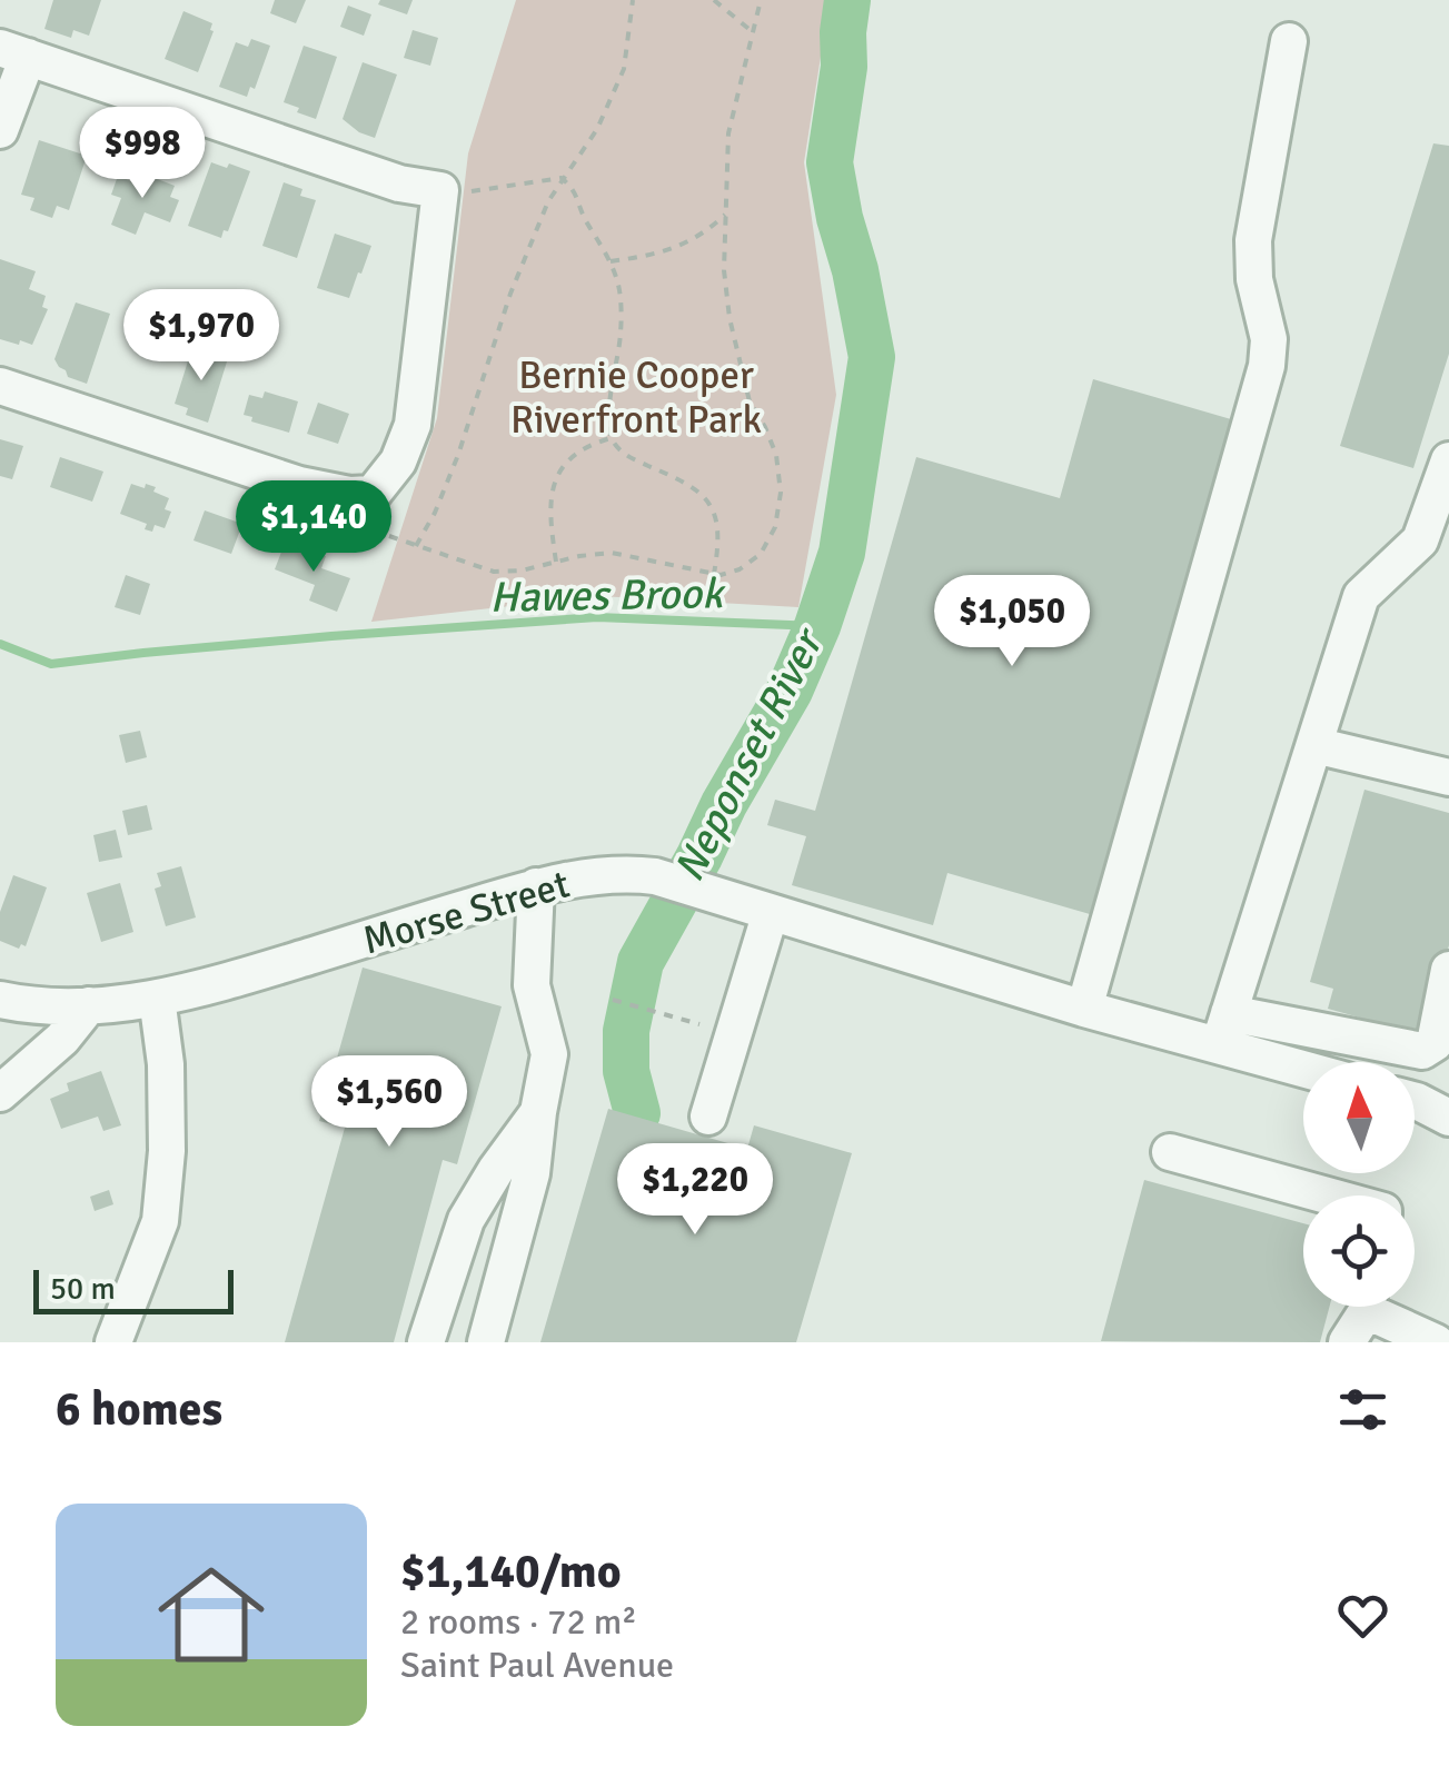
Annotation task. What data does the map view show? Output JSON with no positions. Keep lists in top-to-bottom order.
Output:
{
  "streets": {
    "street": ["Morse Street"]
  },
  "water": ["Hawes Brook", "Neponset River"],
  "parks": ["Bernie Cooper Riverfront Park"],
  "scale_bar": "50 m",
  "north": "top",
  "page": {
    "price": [
      "$998",
      "$1,970",
      "$1,140",
      "$1,050",
      "$1,560",
      "$1,220"
    ],
    "scale": "50 m",
    "heading": "6 homes",
    "list": [
      {
        "name": "$1,140/mo",
        "note": "2 rooms · 72 m² · Saint Paul Avenue"
      }
    ]
  }
}
